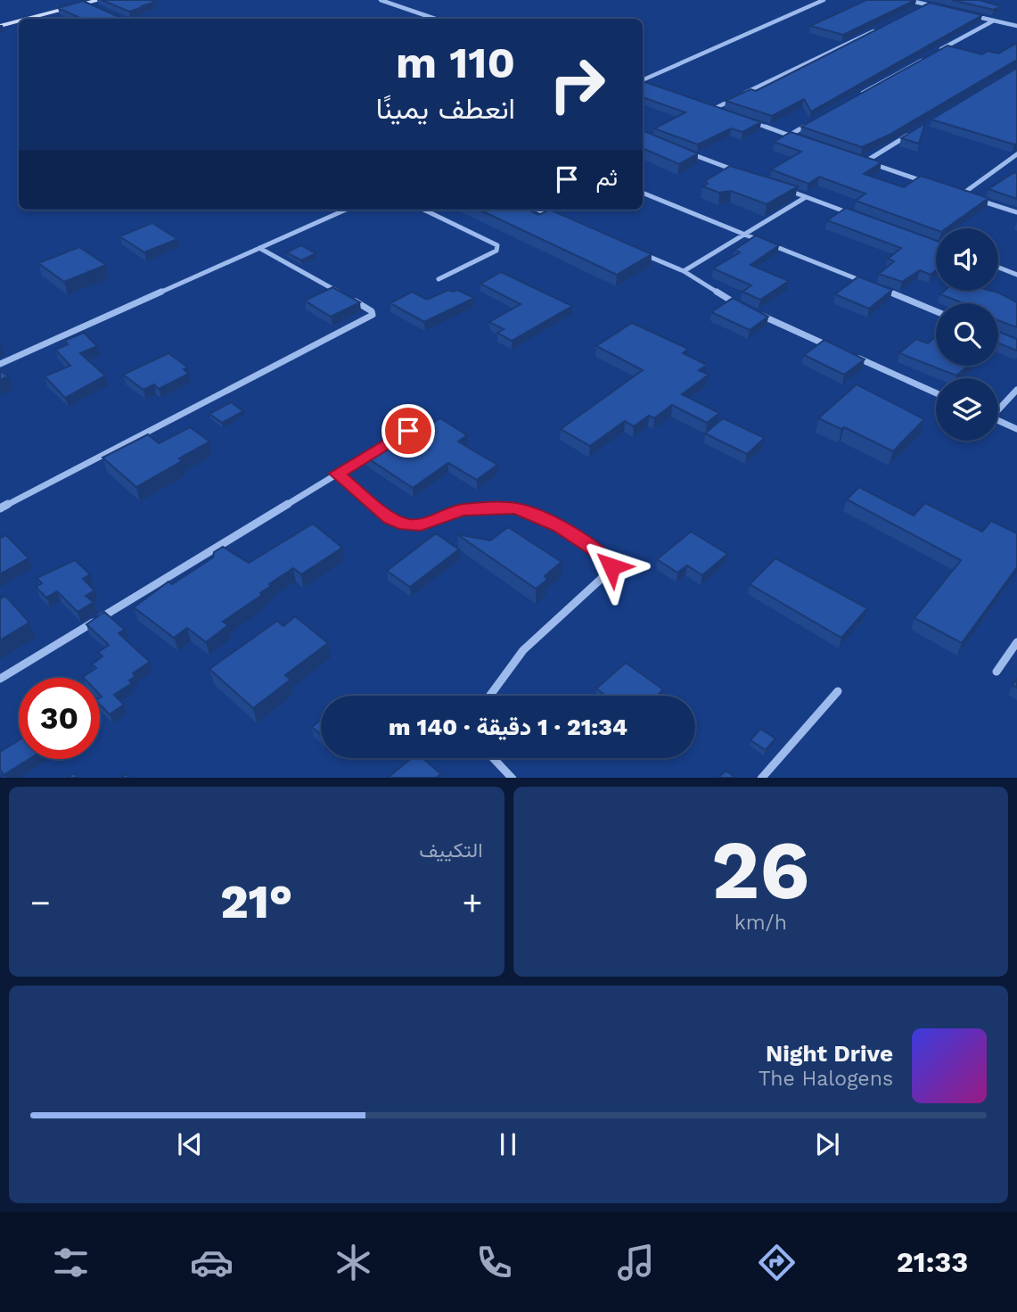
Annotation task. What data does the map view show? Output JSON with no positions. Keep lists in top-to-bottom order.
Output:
{
  "page": {
    "turn": ["110 m", "انعطف يمينًا"],
    "then": "ثم",
    "limit": "30",
    "trip": "21:34 · 1 دقيقة · 140 m",
    "tile": [
      ["26", "km/h"],
      "التكييف"
    ],
    "heat": ["−", "21°", "+"],
    "song": ["Night Drive", "The Halogens"],
    "tabs": "21:33"
  }
}
